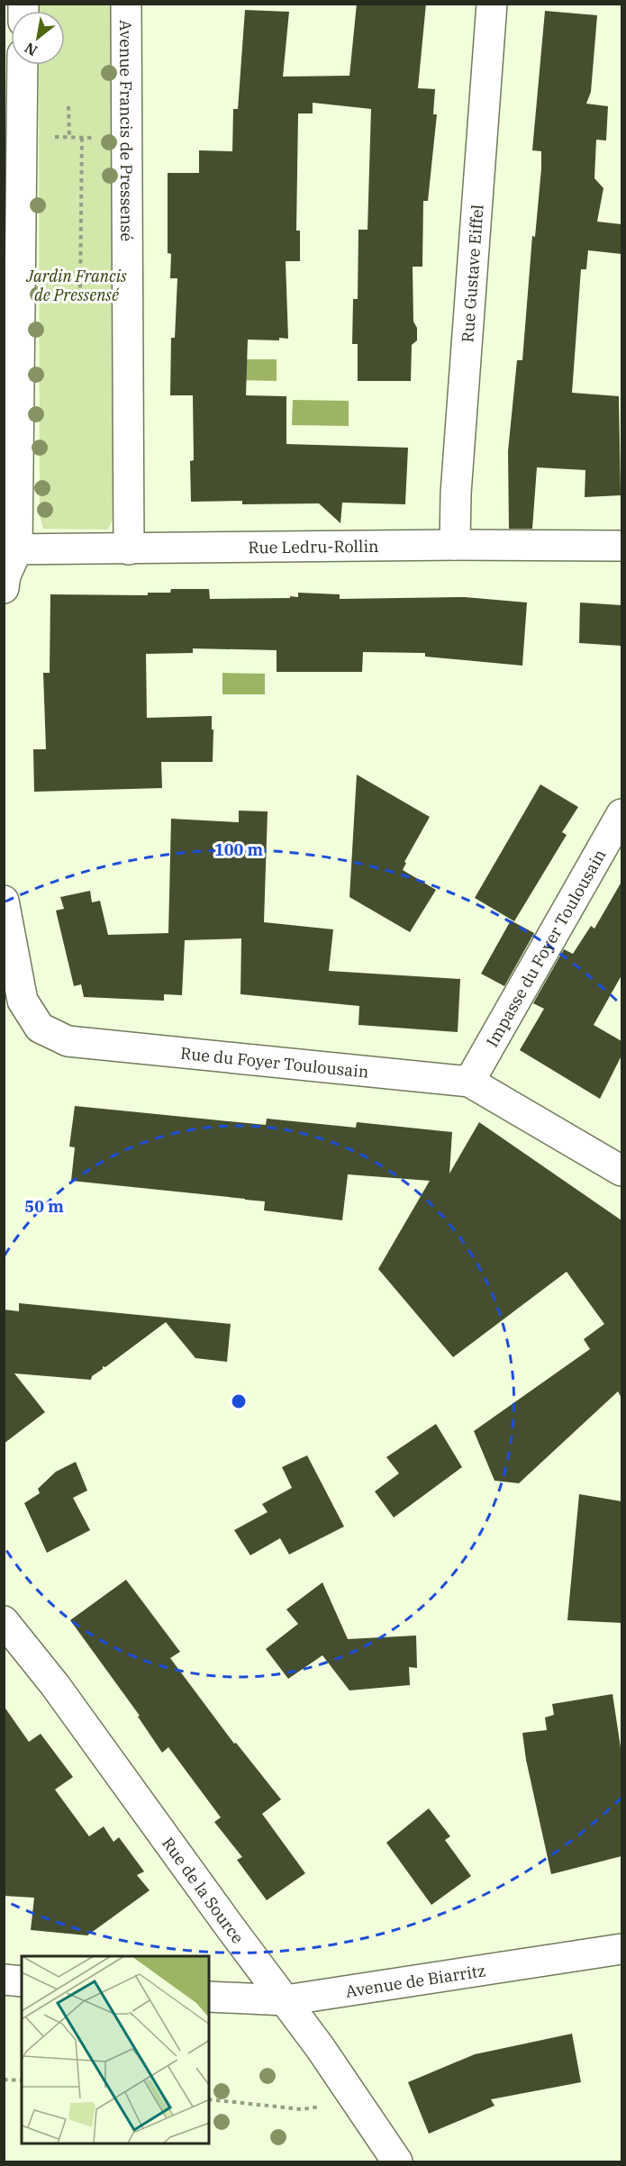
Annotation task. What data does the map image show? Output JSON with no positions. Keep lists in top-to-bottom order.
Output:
{
  "streets": {
    "street": [
      "Avenue Francis de Pressensé",
      "Rue Gustave Eiffel",
      "Rue Ledru-Rollin",
      "Impasse du Foyer Toulousain",
      "Rue du Foyer Toulousain",
      "Rue de la Source",
      "Avenue de Biarritz"
    ]
  },
  "crossings": [
    ["Avenue Francis de Pressensé", "Rue Ledru-Rollin"],
    ["Rue Gustave Eiffel", "Rue Ledru-Rollin"],
    ["Impasse du Foyer Toulousain", "Rue du Foyer Toulousain"],
    ["Rue de la Source", "Avenue de Biarritz"]
  ],
  "parks": ["Jardin Francis de Pressensé"],
  "north": "bottom left",
  "rings": ["100 m", "50 m"]
}
